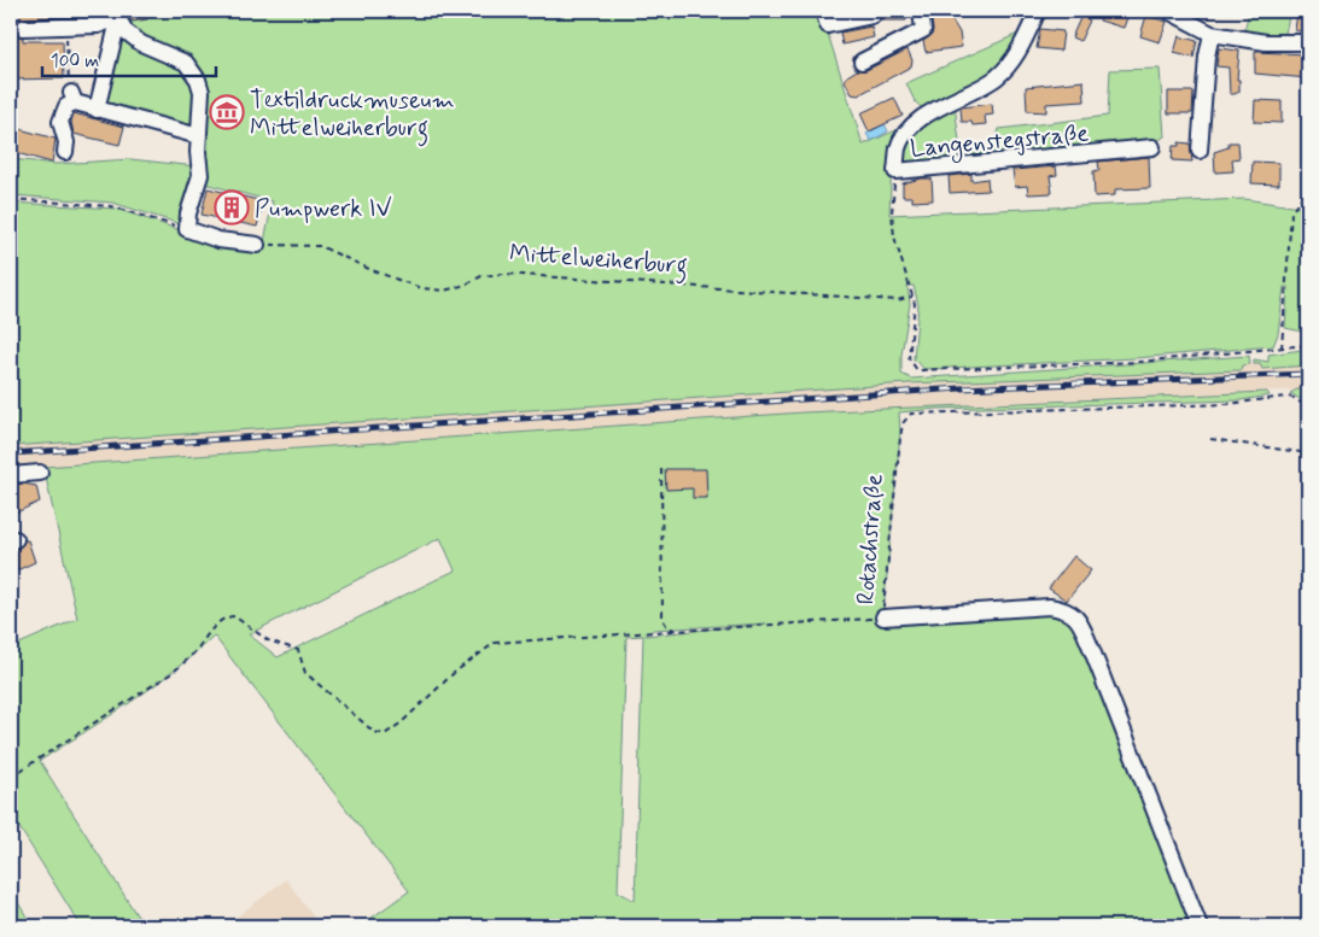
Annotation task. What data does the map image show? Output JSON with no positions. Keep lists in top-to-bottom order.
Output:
{
  "streets": {
    "street": ["Langenstegstraße", "Rotachstraße"],
    "path": ["Mittelweiherburg"]
  },
  "places": {
    "museum": ["Textildruckmuseum Mittelweiherburg"],
    "building": ["Pumpwerk IV"]
  },
  "scale_bar": "100 m"
}
